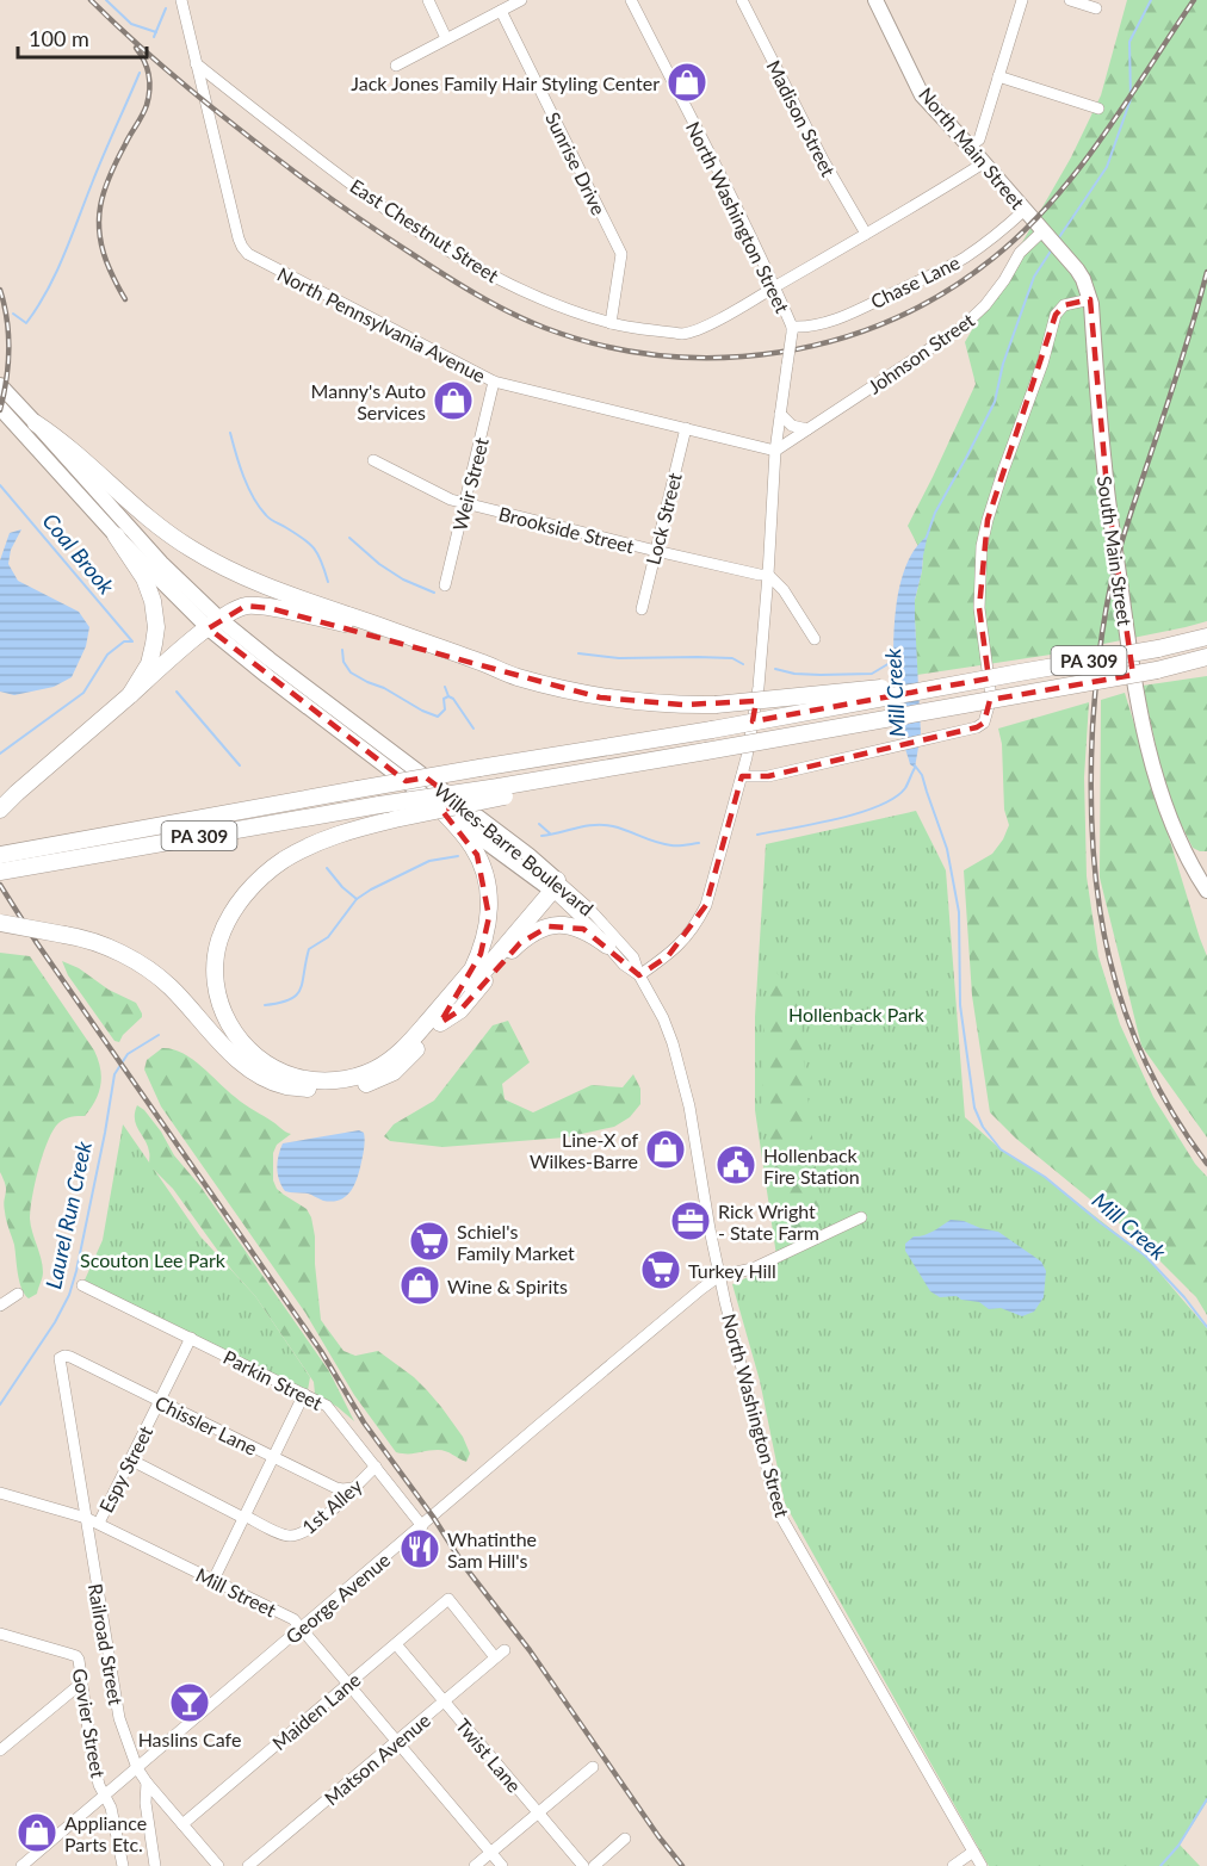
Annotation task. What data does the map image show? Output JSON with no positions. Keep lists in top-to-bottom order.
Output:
{
  "streets": {
    "highway": ["PA 309"],
    "main road": ["North Main Street", "South Main Street", "Wilkes-Barre Boulevard"],
    "street": [
      "Madison Street",
      "Sunrise Drive",
      "North Washington Street",
      "East Chestnut Street",
      "Chase Lane",
      "North Pennsylvania Avenue",
      "Johnson Street",
      "Weir Street",
      "Lock Street",
      "Brookside Street",
      "Parkin Street",
      "Chissler Lane",
      "Espy Street",
      "1st Alley",
      "Mill Street",
      "George Avenue",
      "Railroad Street",
      "Maiden Lane",
      "Govier Street",
      "Twist Lane",
      "Matson Avenue"
    ]
  },
  "crossings": [
    ["Madison Street", "East Chestnut Street"],
    ["North Main Street", "East Chestnut Street"],
    ["North Main Street", "Chase Lane"],
    ["North Main Street", "Johnson Street"],
    ["North Main Street", "South Main Street"],
    ["Sunrise Drive", "East Chestnut Street"],
    ["North Washington Street", "East Chestnut Street"],
    ["North Washington Street", "Chase Lane"],
    ["North Washington Street", "North Pennsylvania Avenue"],
    ["North Washington Street", "Johnson Street"],
    ["North Washington Street", "Brookside Street"],
    ["North Washington Street", "Wilkes-Barre Boulevard"],
    ["North Washington Street", "George Avenue"],
    ["East Chestnut Street", "North Pennsylvania Avenue"],
    ["North Pennsylvania Avenue", "Johnson Street"],
    ["North Pennsylvania Avenue", "Weir Street"],
    ["North Pennsylvania Avenue", "Lock Street"],
    ["Weir Street", "Brookside Street"],
    ["Lock Street", "Brookside Street"],
    ["Parkin Street", "Espy Street"],
    ["Parkin Street", "1st Alley"],
    ["Parkin Street", "George Avenue"],
    ["Chissler Lane", "Espy Street"],
    ["Chissler Lane", "1st Alley"],
    ["Chissler Lane", "Railroad Street"],
    ["Espy Street", "1st Alley"],
    ["Espy Street", "Mill Street"],
    ["Mill Street", "George Avenue"],
    ["Mill Street", "Railroad Street"],
    ["Mill Street", "Maiden Lane"],
    ["Mill Street", "Matson Avenue"],
    ["George Avenue", "Railroad Street"],
    ["George Avenue", "Govier Street"],
    ["Railroad Street", "Maiden Lane"],
    ["Maiden Lane", "Twist Lane"],
    ["Maiden Lane", "Matson Avenue"],
    ["Twist Lane", "Matson Avenue"]
  ],
  "water": ["Coal Brook", "Mill Creek", "Laurel Run Creek"],
  "parks": ["Hollenback Park", "Scouton Lee Park"],
  "places": {
    "shop": [
      "Jack Jones Family Hair Styling Center",
      "Manny's Auto Services",
      "Line-X of Wilkes-Barre",
      "Wine & Spirits",
      "Appliance Parts Etc."
    ],
    "public building": ["Hollenback Fire Station"],
    "office": ["Rick Wright - State Farm"],
    "supermarket": ["Schiel's Family Market", "Turkey Hill"],
    "restaurant": ["Whatinthe Sam Hill's"],
    "bar": ["Haslins Cafe"]
  },
  "scale_bar": "100 m"
}
